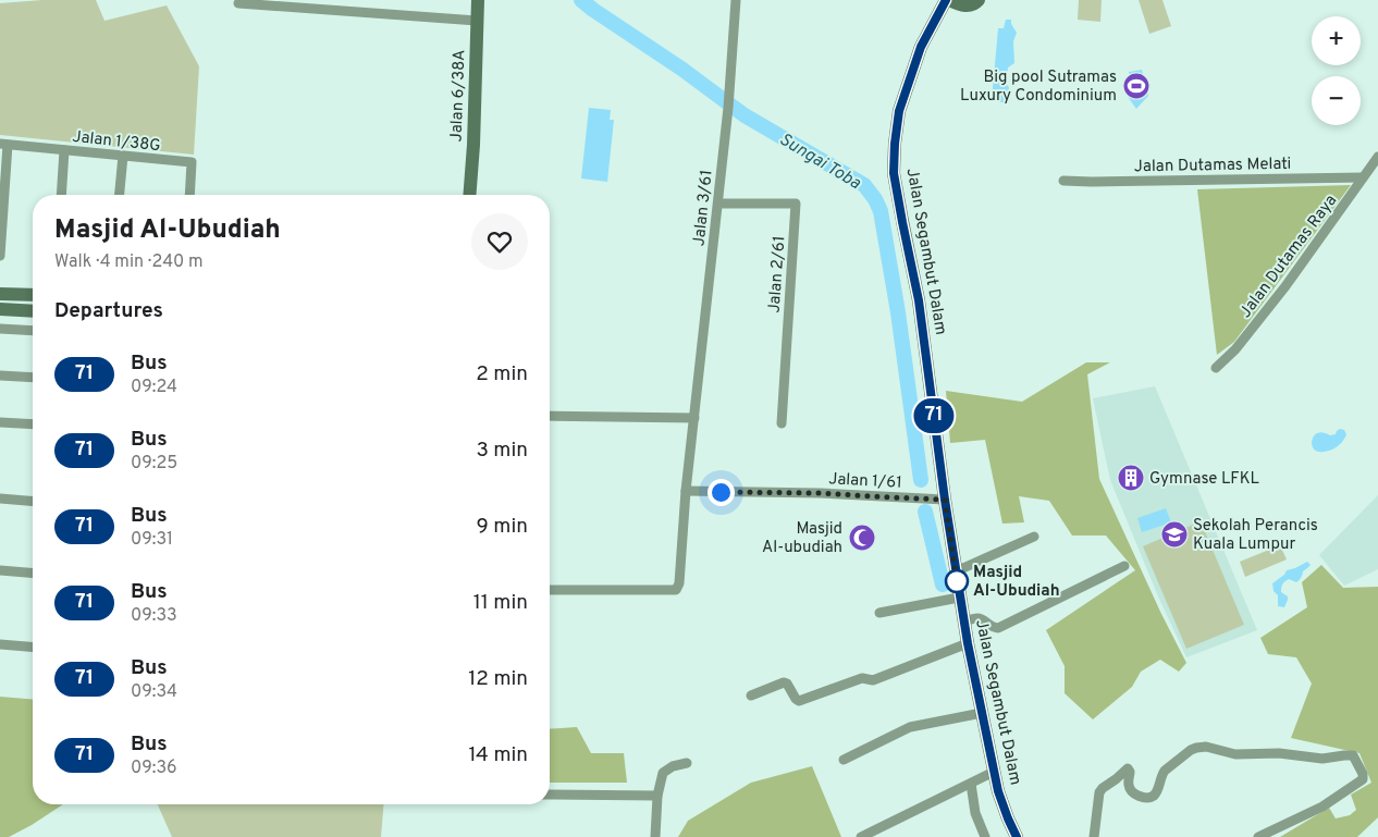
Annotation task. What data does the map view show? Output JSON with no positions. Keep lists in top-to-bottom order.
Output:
{
  "streets": {
    "street": [
      "Jalan 6/38A",
      "Jalan 1/38G",
      "Jalan Dutamas Melati",
      "Jalan 3/61",
      "Jalan Segambut Dalam",
      "Jalan Dutamas Raya",
      "Jalan 2/61",
      "Jalan 1/61"
    ]
  },
  "crossings": [
    ["Jalan Dutamas Melati", "Jalan Dutamas Raya"],
    ["Jalan 3/61", "Jalan 2/61"],
    ["Jalan 3/61", "Jalan 1/61"],
    ["Jalan Segambut Dalam", "Jalan 1/61"]
  ],
  "water": ["Sungai Toba"],
  "places": {
    "sports": ["Big pool Sutramas Luxury Condominium"],
    "building": ["Gymnase LFKL"],
    "school or university": ["Sekolah Perancis Kuala Lumpur"],
    "mosque": ["Masjid Al-ubudiah"],
    "other": ["Masjid Al-Ubudiah"]
  },
  "lines": ["bus line 71"],
  "page": {
    "on_map": "71",
    "map_buttons": ["+", "−"],
    "heading": [
      ["Masjid Al-Ubudiah", "Walk · 4 min · 240 m"],
      "Departures"
    ],
    "list": [
      {
        "mark": "71",
        "name": "Bus",
        "note": "09:24",
        "value": "2 min"
      },
      {
        "mark": "71",
        "name": "Bus",
        "note": "09:25",
        "value": "3 min"
      },
      {
        "mark": "71",
        "name": "Bus",
        "note": "09:31",
        "value": "9 min"
      },
      {
        "mark": "71",
        "name": "Bus",
        "note": "09:33",
        "value": "11 min"
      },
      {
        "mark": "71",
        "name": "Bus",
        "note": "09:34",
        "value": "12 min"
      },
      {
        "mark": "71",
        "name": "Bus",
        "note": "09:36",
        "value": "14 min"
      }
    ]
  }
}
